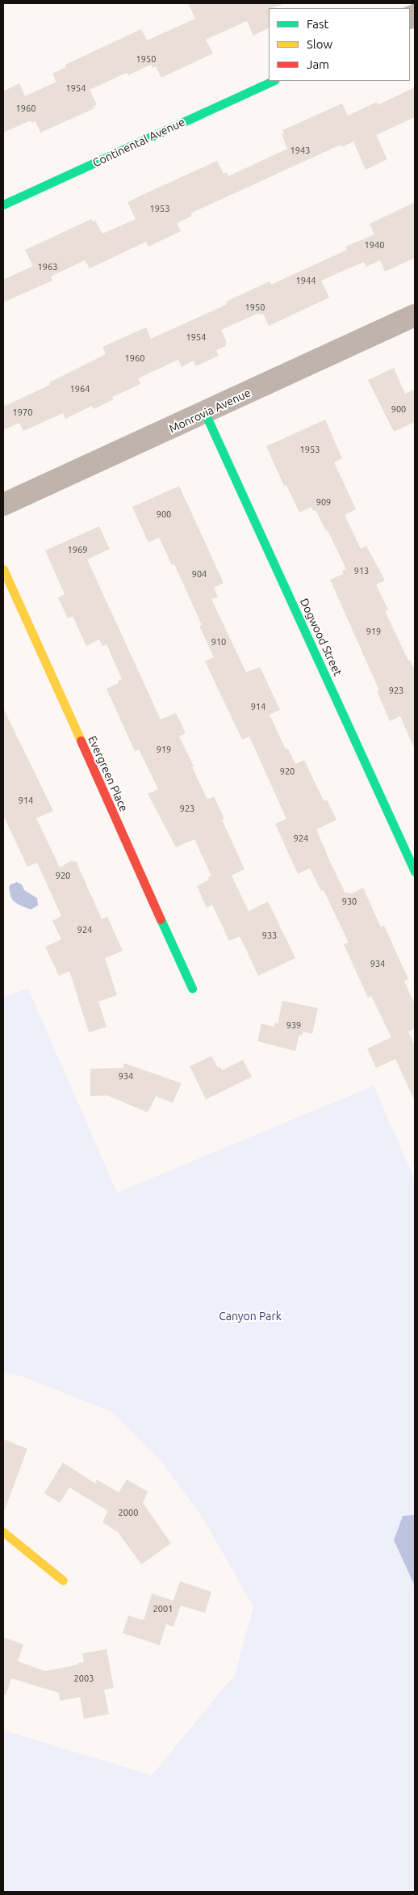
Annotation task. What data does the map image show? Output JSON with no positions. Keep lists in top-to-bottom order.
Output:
{
  "streets": {
    "street": [
      "Continental Avenue",
      "Monrovia Avenue",
      "Dogwood Street",
      "Evergreen Place"
    ]
  },
  "crossings": [
    ["Monrovia Avenue", "Dogwood Street"]
  ],
  "parks": ["Canyon Park"],
  "house_numbers": [
    "1950",
    "1954",
    "1960",
    "1943",
    "1953",
    "1940",
    "1963",
    "1944",
    "1950",
    "1954",
    "1960",
    "1964",
    "900",
    "1970",
    "1953",
    "909",
    "900",
    "1969",
    "913",
    "904",
    "919",
    "910",
    "923",
    "914",
    "919",
    "920",
    "914",
    "923",
    "924",
    "920",
    "930",
    "924",
    "933",
    "934",
    "939",
    "934",
    "2000",
    "2001",
    "2003"
  ],
  "legend": ["Fast", "Slow", "Jam"]
}
